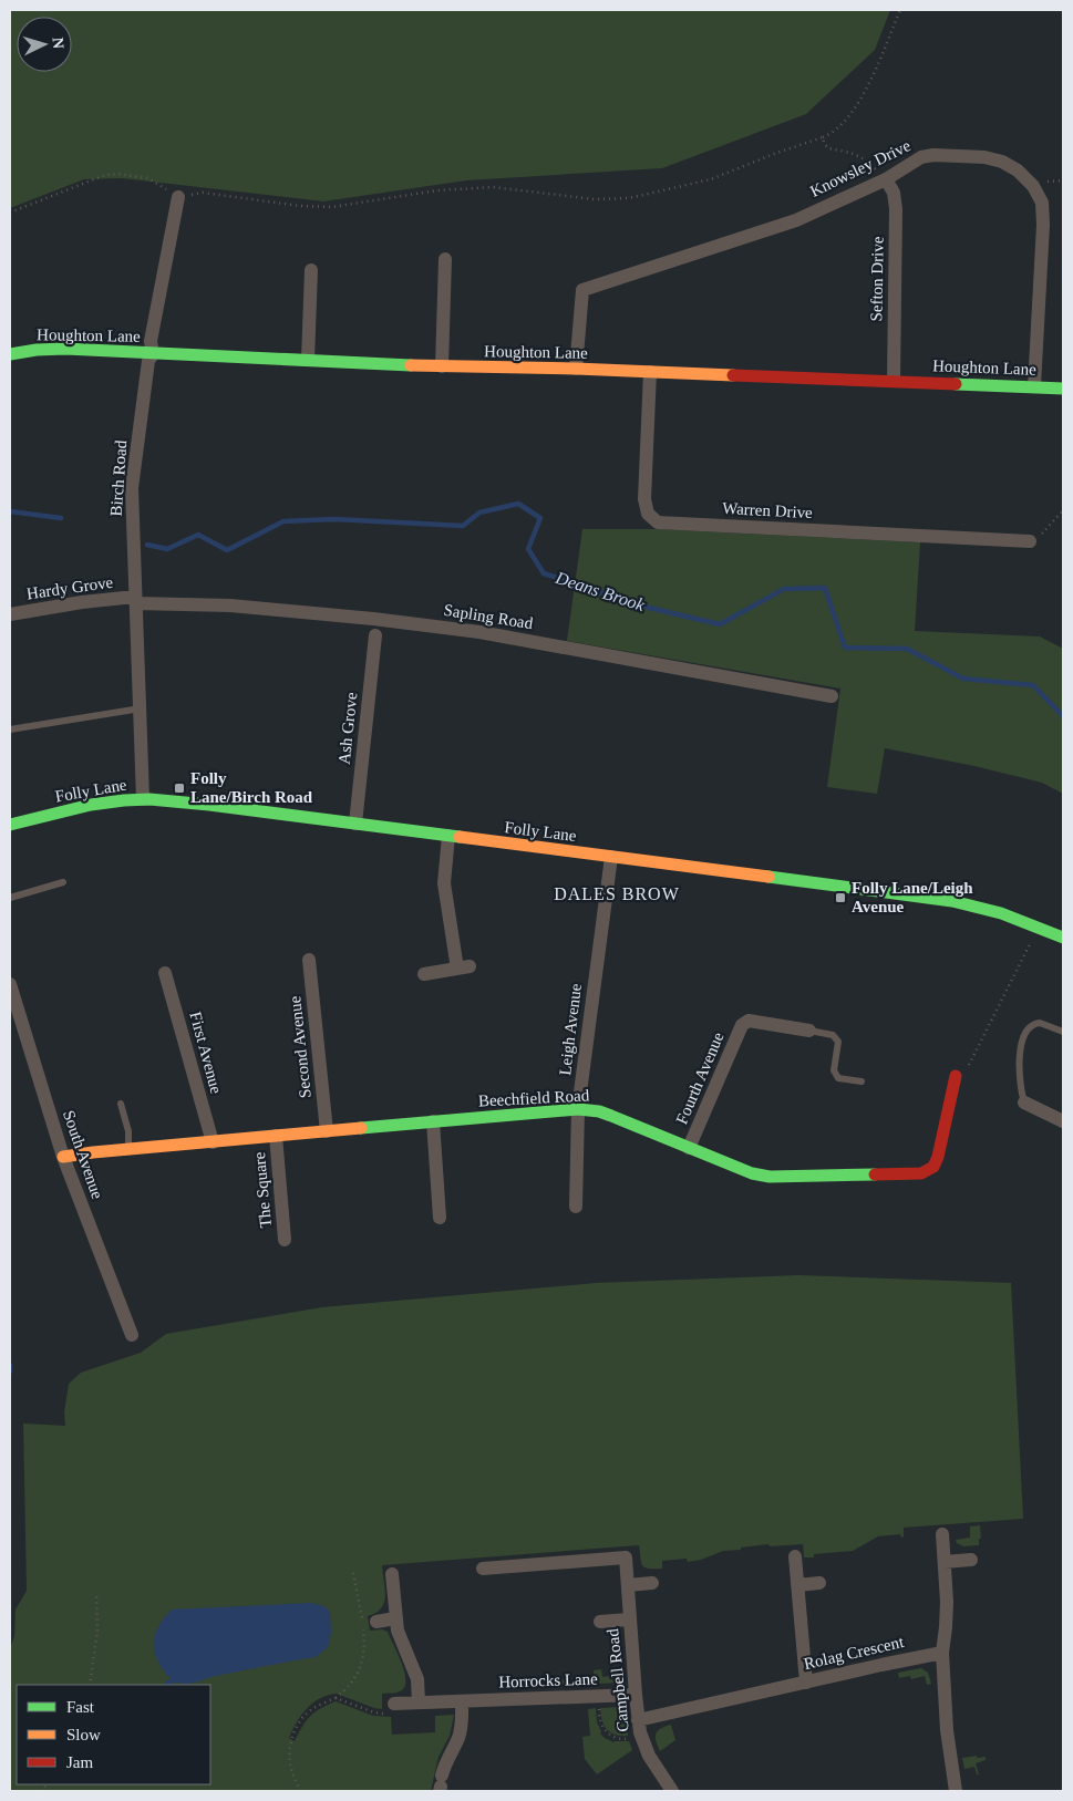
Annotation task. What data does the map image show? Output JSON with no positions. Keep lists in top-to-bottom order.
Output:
{
  "streets": {
    "street": [
      "Knowsley Drive",
      "Sefton Drive",
      "Houghton Lane",
      "Birch Road",
      "Warren Drive",
      "Hardy Grove",
      "Sapling Road",
      "Ash Grove",
      "Folly Lane",
      "Leigh Avenue",
      "Second Avenue",
      "First Avenue",
      "Fourth Avenue",
      "Beechfield Road",
      "South Avenue",
      "The Square",
      "Rolag Crescent",
      "Horrocks Lane",
      "Campbell Road"
    ]
  },
  "crossings": [
    ["Knowsley Drive", "Sefton Drive"],
    ["Knowsley Drive", "Houghton Lane"],
    ["Sefton Drive", "Houghton Lane"],
    ["Houghton Lane", "Birch Road"],
    ["Houghton Lane", "Warren Drive"],
    ["Birch Road", "Hardy Grove"],
    ["Birch Road", "Sapling Road"],
    ["Birch Road", "Folly Lane"],
    ["Hardy Grove", "Sapling Road"],
    ["Ash Grove", "Folly Lane"],
    ["Folly Lane", "Leigh Avenue"],
    ["Leigh Avenue", "Beechfield Road"],
    ["Second Avenue", "Beechfield Road"],
    ["First Avenue", "Beechfield Road"],
    ["Fourth Avenue", "Beechfield Road"],
    ["Beechfield Road", "South Avenue"],
    ["Beechfield Road", "The Square"],
    ["Rolag Crescent", "Campbell Road"],
    ["Horrocks Lane", "Campbell Road"]
  ],
  "districts": ["DALES BROW"],
  "water": ["Deans Brook"],
  "places": {
    "transit": ["Folly Lane/Birch Road", "Folly Lane/Leigh Avenue"]
  },
  "legend": ["Fast", "Slow", "Jam"],
  "north": "right"
}
